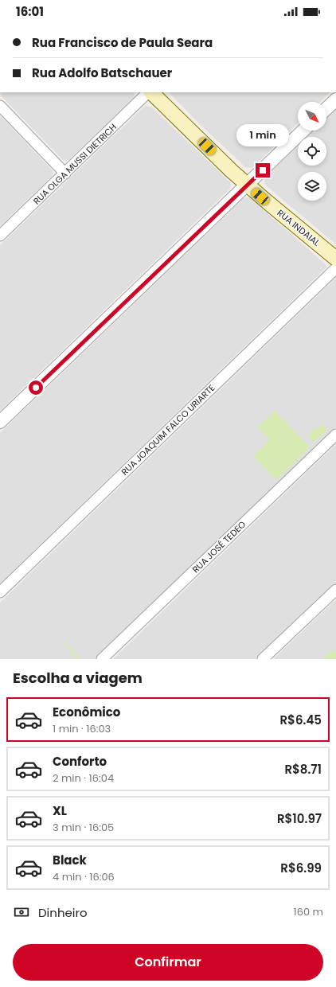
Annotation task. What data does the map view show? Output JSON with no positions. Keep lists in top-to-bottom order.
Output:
{
  "streets": {
    "main road": ["RUA INDAIAL"],
    "street": ["RUA OLGA MUSSI DIETRICH", "RUA JOAQUIM FALCO URIARTE", "RUA JOSÉ TEDEO"]
  },
  "north": "bottom right",
  "page": {
    "status": "16:01",
    "banner": ["Rua Francisco de Paula Seara", "Rua Adolfo Batschauer"],
    "bubble": "1 min",
    "heading": "Escolha a viagem",
    "list": [
      {
        "name": "Econômico",
        "note": "1 min · 16:03",
        "value": "R$6.45"
      },
      {
        "name": "Conforto",
        "note": "2 min · 16:04",
        "value": "R$8.71"
      },
      {
        "name": "XL",
        "note": "3 min · 16:05",
        "value": "R$10.97"
      },
      {
        "name": "Black",
        "note": "4 min · 16:06",
        "value": "R$6.99"
      }
    ],
    "pay": ["Dinheiro", "160 m"],
    "buttons": "Confirmar"
  }
}
